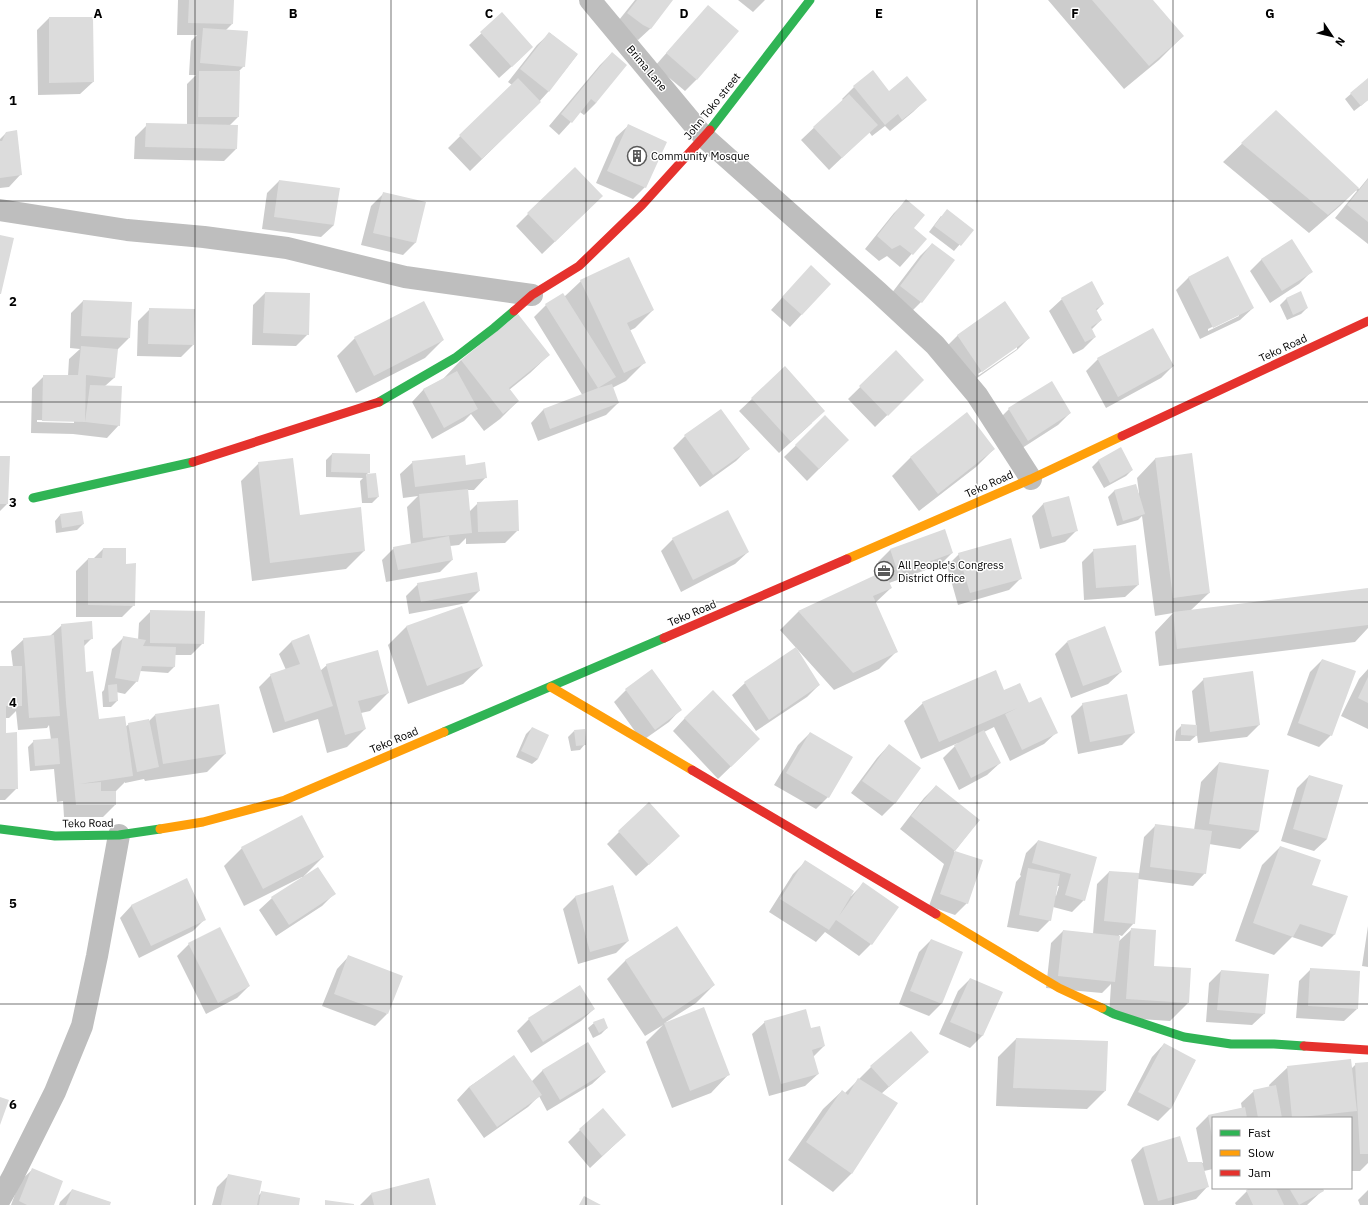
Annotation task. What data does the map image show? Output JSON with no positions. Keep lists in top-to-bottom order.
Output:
{
  "streets": {
    "street": ["Brima Lane", "John Toko street", "Teko Road"]
  },
  "crossings": [
    ["Brima Lane", "John Toko street"],
    ["Brima Lane", "Teko Road"]
  ],
  "places": {
    "building": ["Community Mosque"],
    "office": ["All People's Congress District Office"]
  },
  "legend": ["Fast", "Slow", "Jam"],
  "north": "bottom right",
  "grid": {
    "columns": [
      "A",
      "B",
      "C",
      "D",
      "E",
      "F",
      "G"
    ],
    "rows": [
      "1",
      "2",
      "3",
      "4",
      "5",
      "6"
    ]
  }
}
